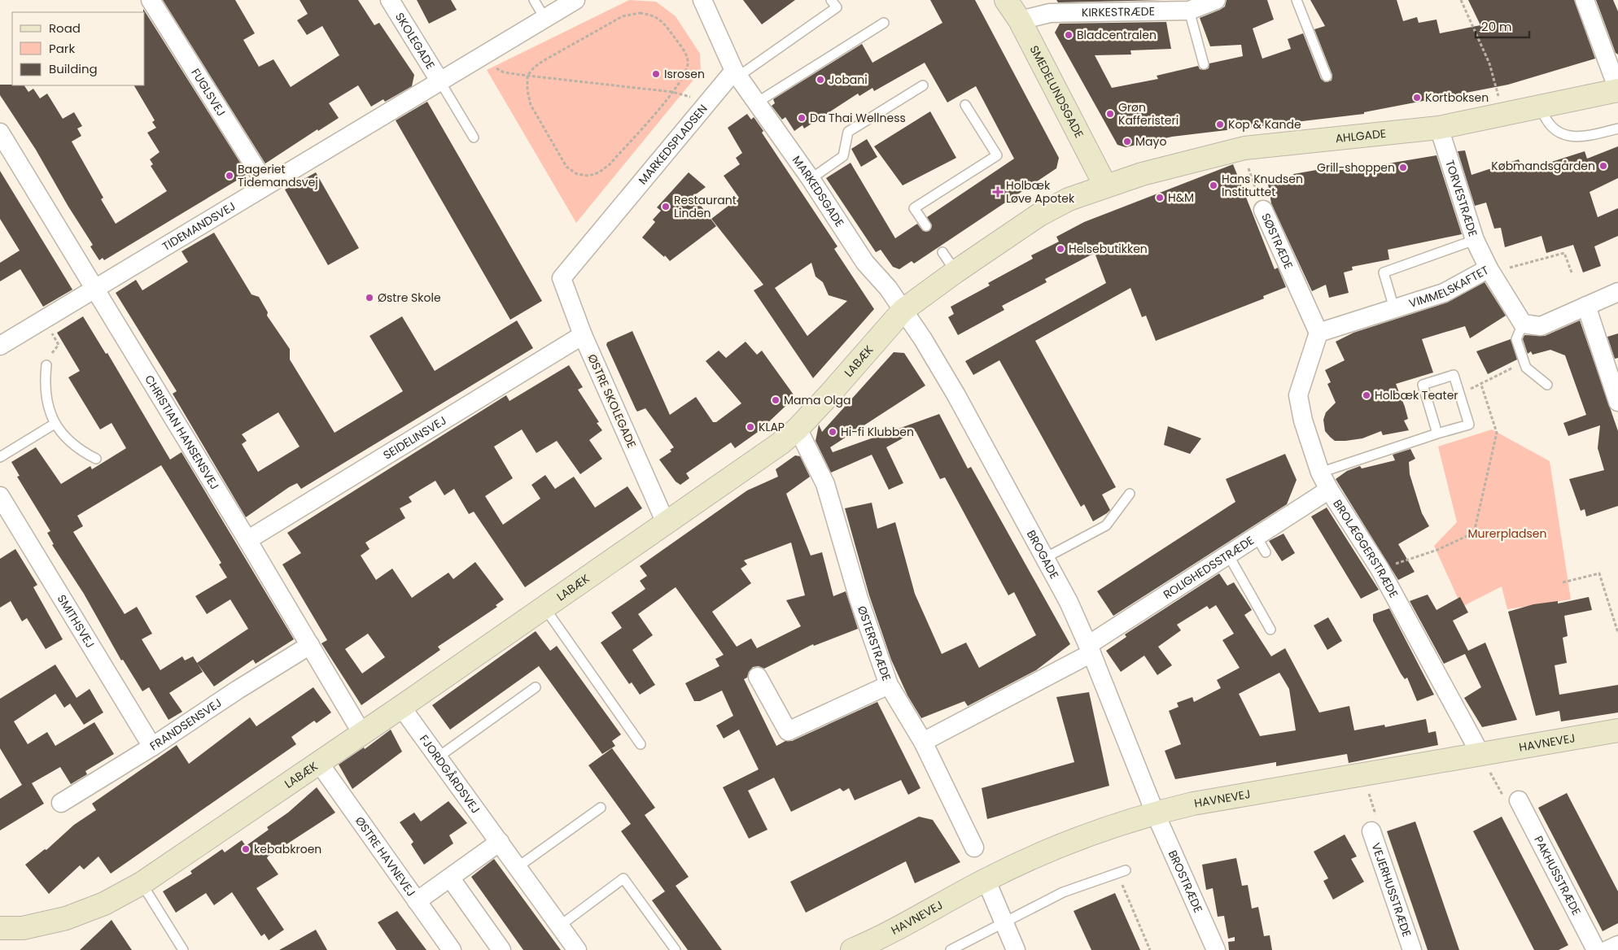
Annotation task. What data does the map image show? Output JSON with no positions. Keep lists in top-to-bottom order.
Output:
{
  "streets": {
    "street": [
      "KIRKESTRÆDE",
      "SKOLEGADE",
      "SMEDELUNDSGADE",
      "FUGLSVEJ",
      "AHLGADE",
      "MARKEDSPLADSEN",
      "MARKEDSGADE",
      "TORVESTRÆDE",
      "TIDEMANDSVEJ",
      "SØSTRÆDE",
      "VIMMELSKAFTET",
      "LABÆK",
      "ØSTRE SKOLEGADE",
      "CHRISTIAN HANSENSVEJ",
      "SEIDELINSVEJ",
      "BROLÆGGERSTRÆDE",
      "BROGADE",
      "ROLIGHEDSSTRÆDE",
      "SMITHSVEJ",
      "ØSTERSTRÆDE",
      "FRANDSENSVEJ",
      "HAVNEVEJ",
      "FJORDGÅRDSVEJ",
      "ØSTRE HAVNEVEJ",
      "PAKHUSSTRÆDE",
      "BROSTRÆDE",
      "VEJERHUSSTRÆDE"
    ]
  },
  "crossings": [
    ["KIRKESTRÆDE", "SMEDELUNDSGADE"],
    ["SKOLEGADE", "TIDEMANDSVEJ"],
    ["SMEDELUNDSGADE", "AHLGADE"],
    ["SMEDELUNDSGADE", "LABÆK"],
    ["FUGLSVEJ", "TIDEMANDSVEJ"],
    ["AHLGADE", "TORVESTRÆDE"],
    ["AHLGADE", "SØSTRÆDE"],
    ["AHLGADE", "LABÆK"],
    ["MARKEDSPLADSEN", "MARKEDSGADE"],
    ["MARKEDSPLADSEN", "ØSTRE SKOLEGADE"],
    ["MARKEDSGADE", "LABÆK"],
    ["MARKEDSGADE", "BROGADE"],
    ["TORVESTRÆDE", "VIMMELSKAFTET"],
    ["TIDEMANDSVEJ", "CHRISTIAN HANSENSVEJ"],
    ["SØSTRÆDE", "VIMMELSKAFTET"],
    ["SØSTRÆDE", "BROLÆGGERSTRÆDE"],
    ["VIMMELSKAFTET", "BROLÆGGERSTRÆDE"],
    ["LABÆK", "ØSTRE SKOLEGADE"],
    ["LABÆK", "CHRISTIAN HANSENSVEJ"],
    ["LABÆK", "BROGADE"],
    ["LABÆK", "ØSTERSTRÆDE"],
    ["LABÆK", "FJORDGÅRDSVEJ"],
    ["LABÆK", "ØSTRE HAVNEVEJ"],
    ["ØSTRE SKOLEGADE", "SEIDELINSVEJ"],
    ["CHRISTIAN HANSENSVEJ", "SEIDELINSVEJ"],
    ["CHRISTIAN HANSENSVEJ", "FRANDSENSVEJ"],
    ["BROLÆGGERSTRÆDE", "ROLIGHEDSSTRÆDE"],
    ["BROLÆGGERSTRÆDE", "HAVNEVEJ"],
    ["BROGADE", "ROLIGHEDSSTRÆDE"],
    ["BROGADE", "HAVNEVEJ"],
    ["BROGADE", "BROSTRÆDE"],
    ["ROLIGHEDSSTRÆDE", "ØSTERSTRÆDE"],
    ["SMITHSVEJ", "FRANDSENSVEJ"],
    ["HAVNEVEJ", "BROSTRÆDE"]
  ],
  "parks": ["Murerpladsen"],
  "places": {
    "other": [
      "Bladcentralen",
      "Isrosen",
      "Jobani",
      "Kortboksen",
      "Grøn Kafferisteri",
      "Da Thai Wellness",
      "Kop & Kande",
      "Mayo",
      "Købmandsgården",
      "Grill-shoppen",
      "Bageriet Tidemandsvej",
      "Hans Knudsen Instituttet",
      "H&M",
      "Restaurant Linden",
      "Helsebutikken",
      "Østre Skole",
      "Holbæk Teater",
      "Mama Olga",
      "KLAP",
      "Hi-fi Klubben",
      "kebabkroen"
    ],
    "health": ["Holbæk Løve Apotek"]
  },
  "legend": ["Road", "Park", "Building"],
  "scale_bar": "20 m"
}
